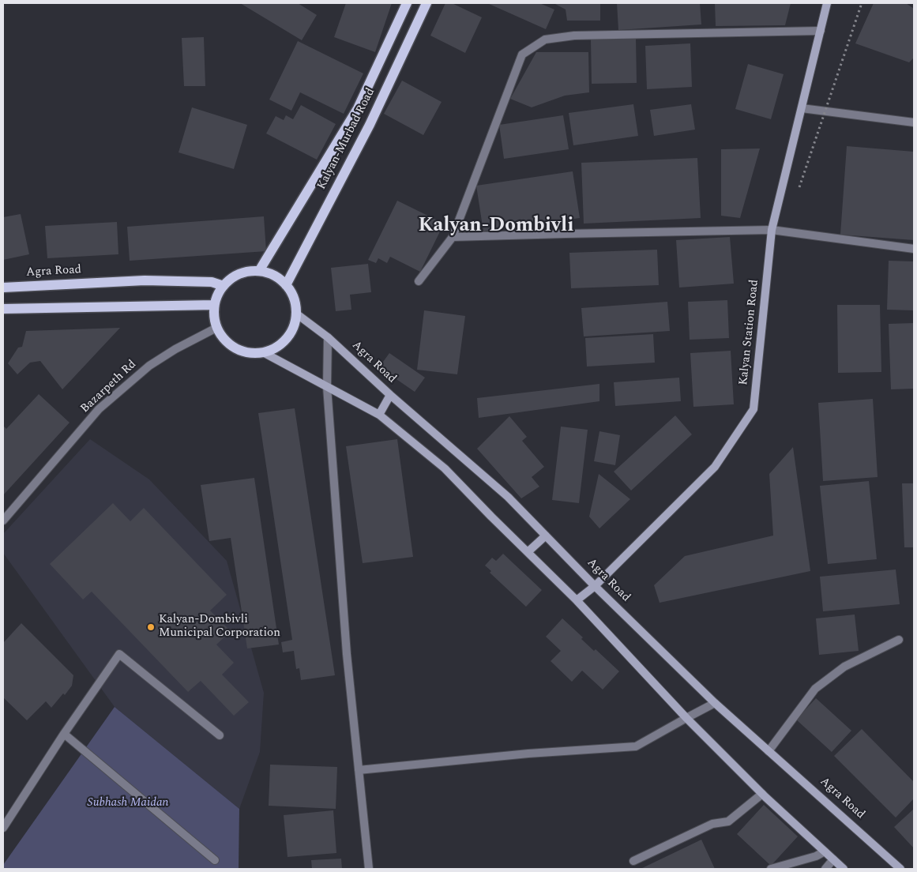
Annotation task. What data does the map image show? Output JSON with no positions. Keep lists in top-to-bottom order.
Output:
{
  "streets": {
    "main road": ["Kalyan-Murbad Road", "Agra Road", "Kalyan Station Road"],
    "street": ["Bazarpeth Rd"]
  },
  "crossings": [
    ["Kalyan-Murbad Road", "Agra Road"],
    ["Kalyan-Murbad Road", "Bazarpeth Rd"],
    ["Agra Road", "Kalyan Station Road"],
    ["Agra Road", "Bazarpeth Rd"]
  ],
  "districts": ["Kalyan-Dombivli"],
  "parks": ["Subhash Maidan"],
  "places": ["Kalyan-Dombivli Municipal Corporation"]
}
